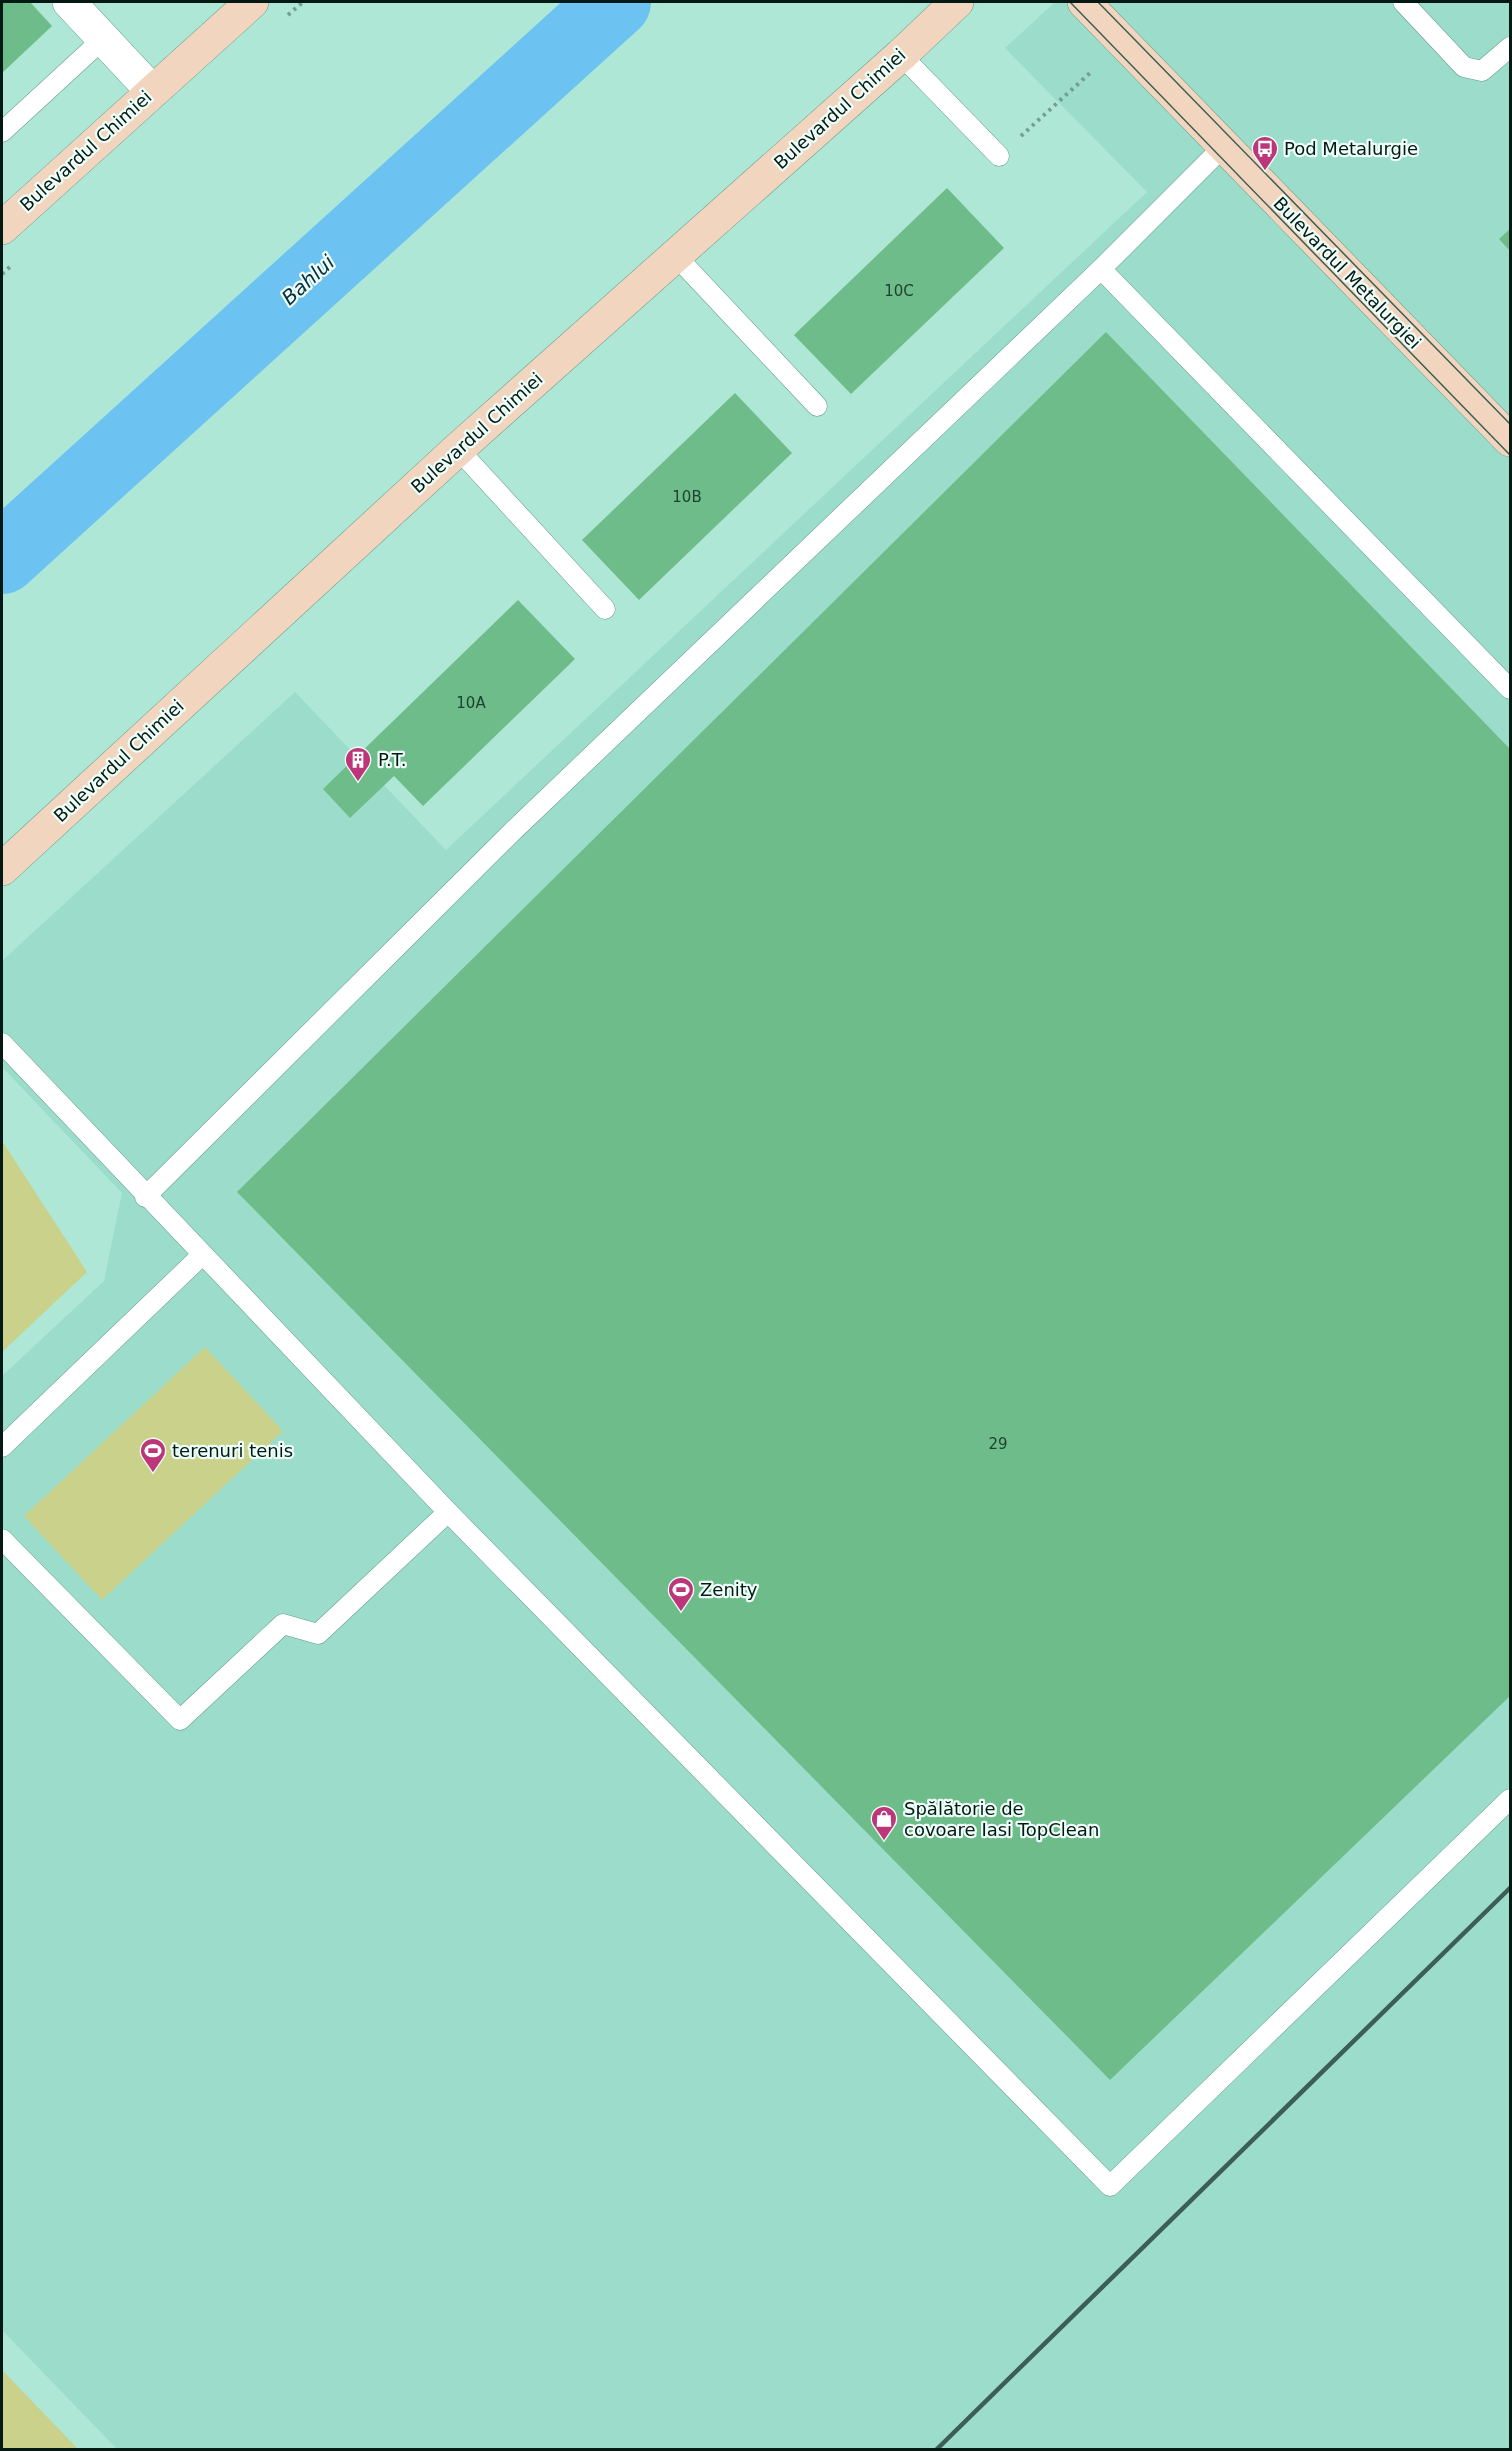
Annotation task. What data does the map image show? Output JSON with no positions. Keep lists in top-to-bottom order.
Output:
{
  "streets": {
    "main road": ["Bulevardul Chimiei", "Bulevardul Metalurgiei"]
  },
  "water": ["Bahlui"],
  "places": {
    "bus stop": ["Pod Metalurgie"],
    "building": ["P.T."],
    "sports": ["terenuri tenis", "Zenity"],
    "shop": ["Spălătorie de covoare Iasi TopClean"]
  },
  "house_numbers": [
    "10C",
    "10B",
    "10A",
    "29"
  ]
}
